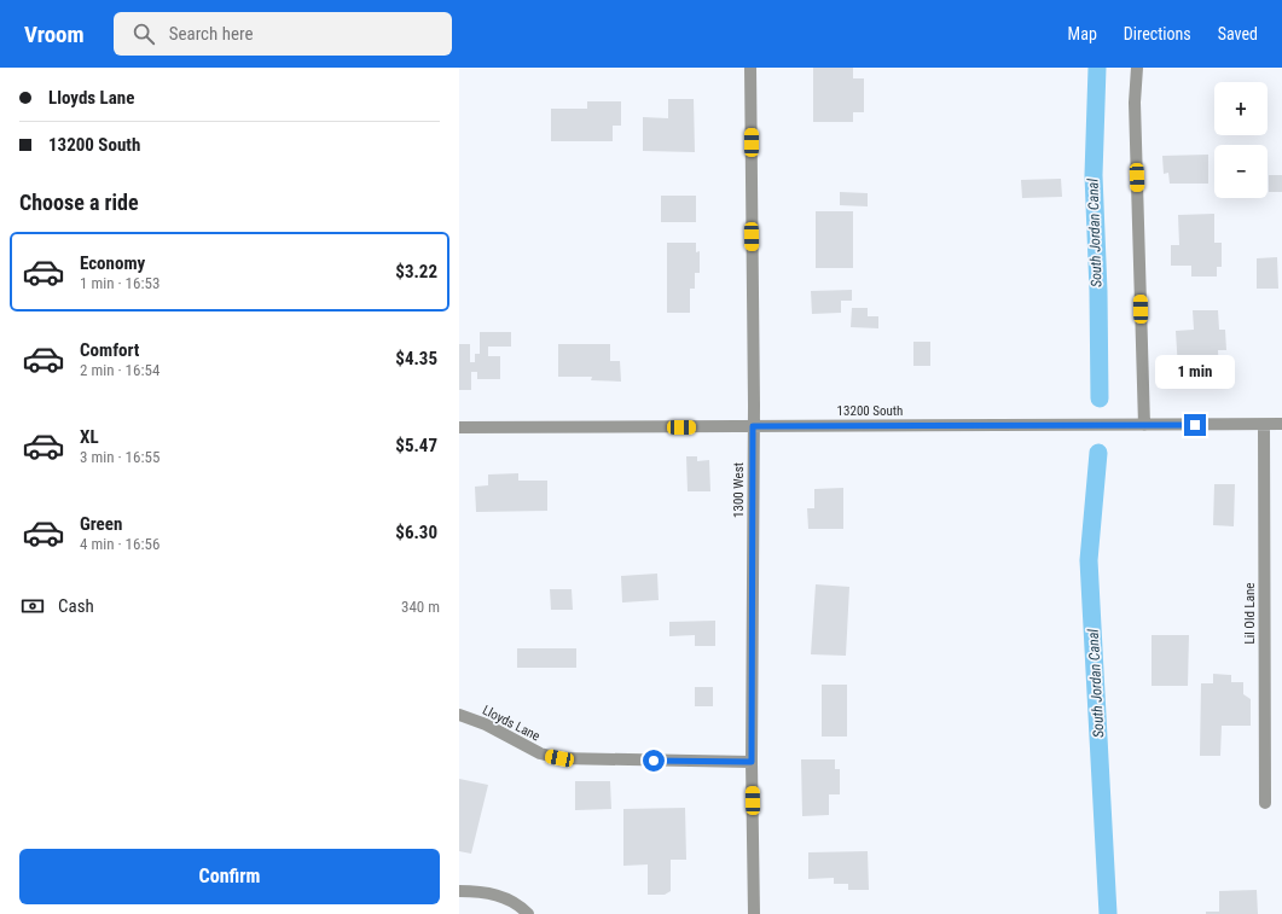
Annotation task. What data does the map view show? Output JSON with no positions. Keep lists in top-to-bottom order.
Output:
{
  "streets": {
    "street": [
      "13200 South",
      "1300 West",
      "Lil Old Lane",
      "Lloyds Lane"
    ]
  },
  "crossings": [
    ["13200 South", "1300 West"],
    ["13200 South", "Lil Old Lane"],
    ["1300 West", "Lloyds Lane"]
  ],
  "water": ["South Jordan Canal"],
  "page": {
    "header": "Vroom",
    "search": "Search here",
    "nav": ["Map", "Directions", "Saved"],
    "banner": ["Lloyds Lane", "13200 South"],
    "map_buttons": ["+", "−"],
    "heading": "Choose a ride",
    "list": [
      {
        "name": "Economy",
        "note": "1 min · 16:53",
        "value": "$3.22"
      },
      {
        "name": "Comfort",
        "note": "2 min · 16:54",
        "value": "$4.35"
      },
      {
        "name": "XL",
        "note": "3 min · 16:55",
        "value": "$5.47"
      },
      {
        "name": "Green",
        "note": "4 min · 16:56",
        "value": "$6.30"
      }
    ],
    "bubble": "1 min",
    "pay": ["Cash", "340 m"],
    "buttons": "Confirm"
  }
}
